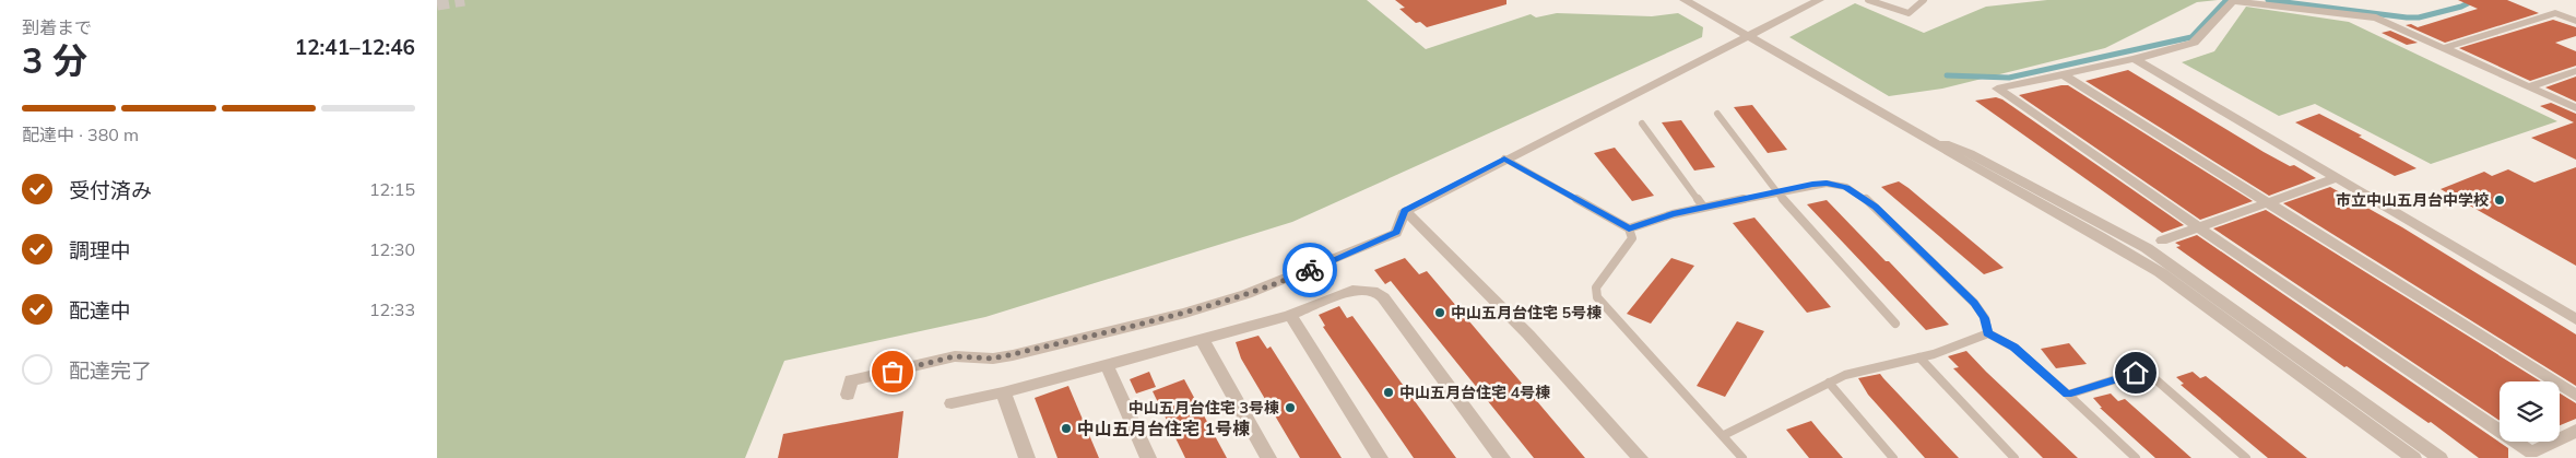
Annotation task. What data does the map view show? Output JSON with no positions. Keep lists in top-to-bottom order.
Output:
{
  "places": [
    "市立中山五月台中学校",
    "中山五月台住宅 5号棟",
    "中山五月台住宅 4号棟",
    "中山五月台住宅 3号棟",
    "中山五月台住宅 1号棟"
  ],
  "page": {
    "heading": ["3 分", "到着まで", "12:41–12:46"],
    "bar": "配達中 · 380 m",
    "list": [
      ["受付済み", "12:15"],
      ["調理中", "12:30"],
      ["配達中", "12:33"],
      "配達完了"
    ]
  }
}
